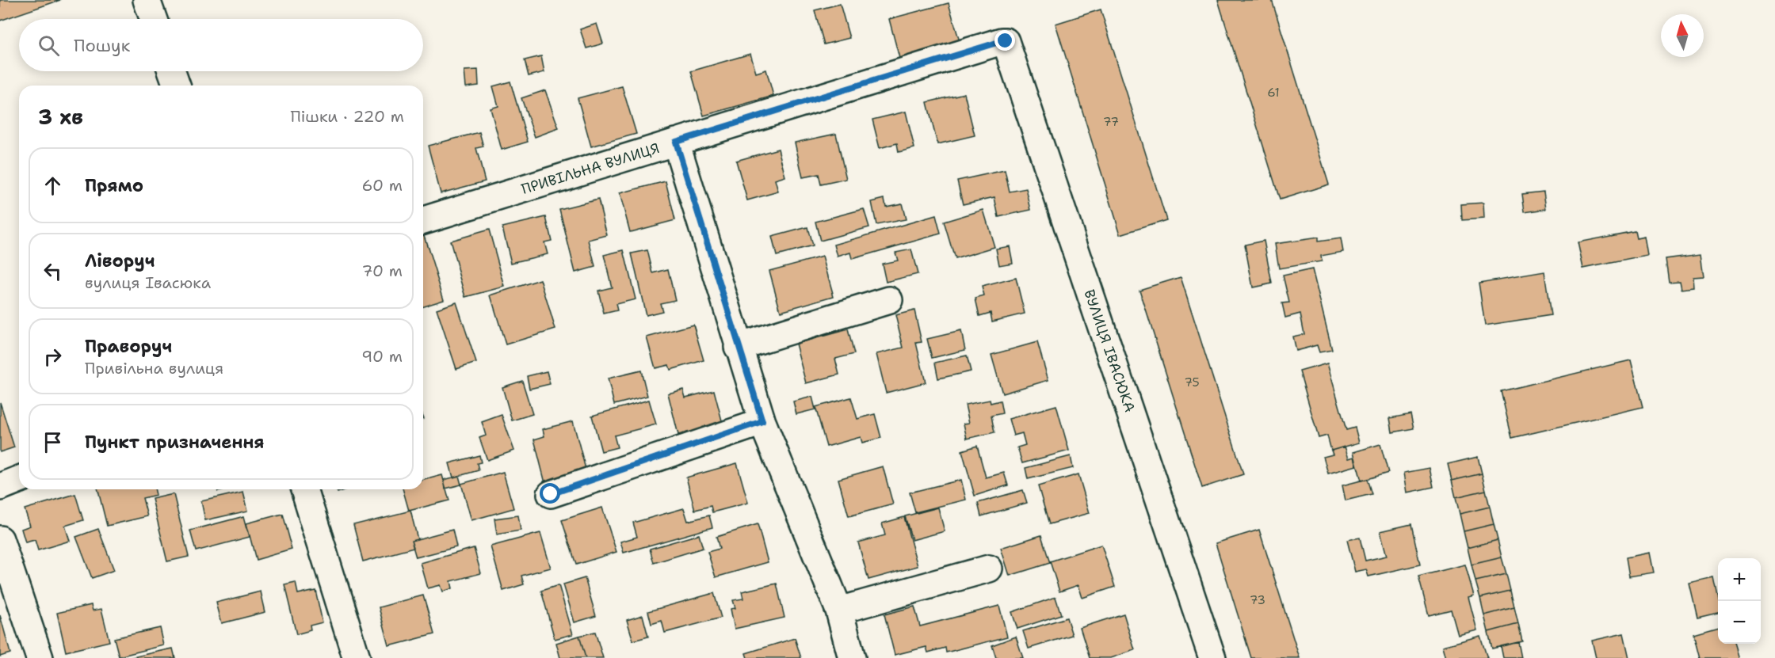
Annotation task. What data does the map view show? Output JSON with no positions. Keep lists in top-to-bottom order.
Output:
{
  "streets": {
    "street": ["ПРИВІЛЬНА ВУЛИЦЯ", "ВУЛИЦЯ ІВАСЮКА"]
  },
  "crossings": [
    ["ПРИВІЛЬНА ВУЛИЦЯ", "ВУЛИЦЯ ІВАСЮКА"]
  ],
  "house_numbers": [
    "61",
    "77",
    "75",
    "73"
  ],
  "north": "top",
  "page": {
    "search": "Пошук",
    "heading": ["3 хв", "Пішки · 220 m"],
    "list": [
      ["Прямо", "60 m"],
      ["Ліворуч", "вулиця Івасюка", "70 m"],
      ["Праворуч", "Привільна вулиця", "90 m"],
      "Пункт призначення"
    ],
    "map_buttons": ["+", "−"]
  }
}
